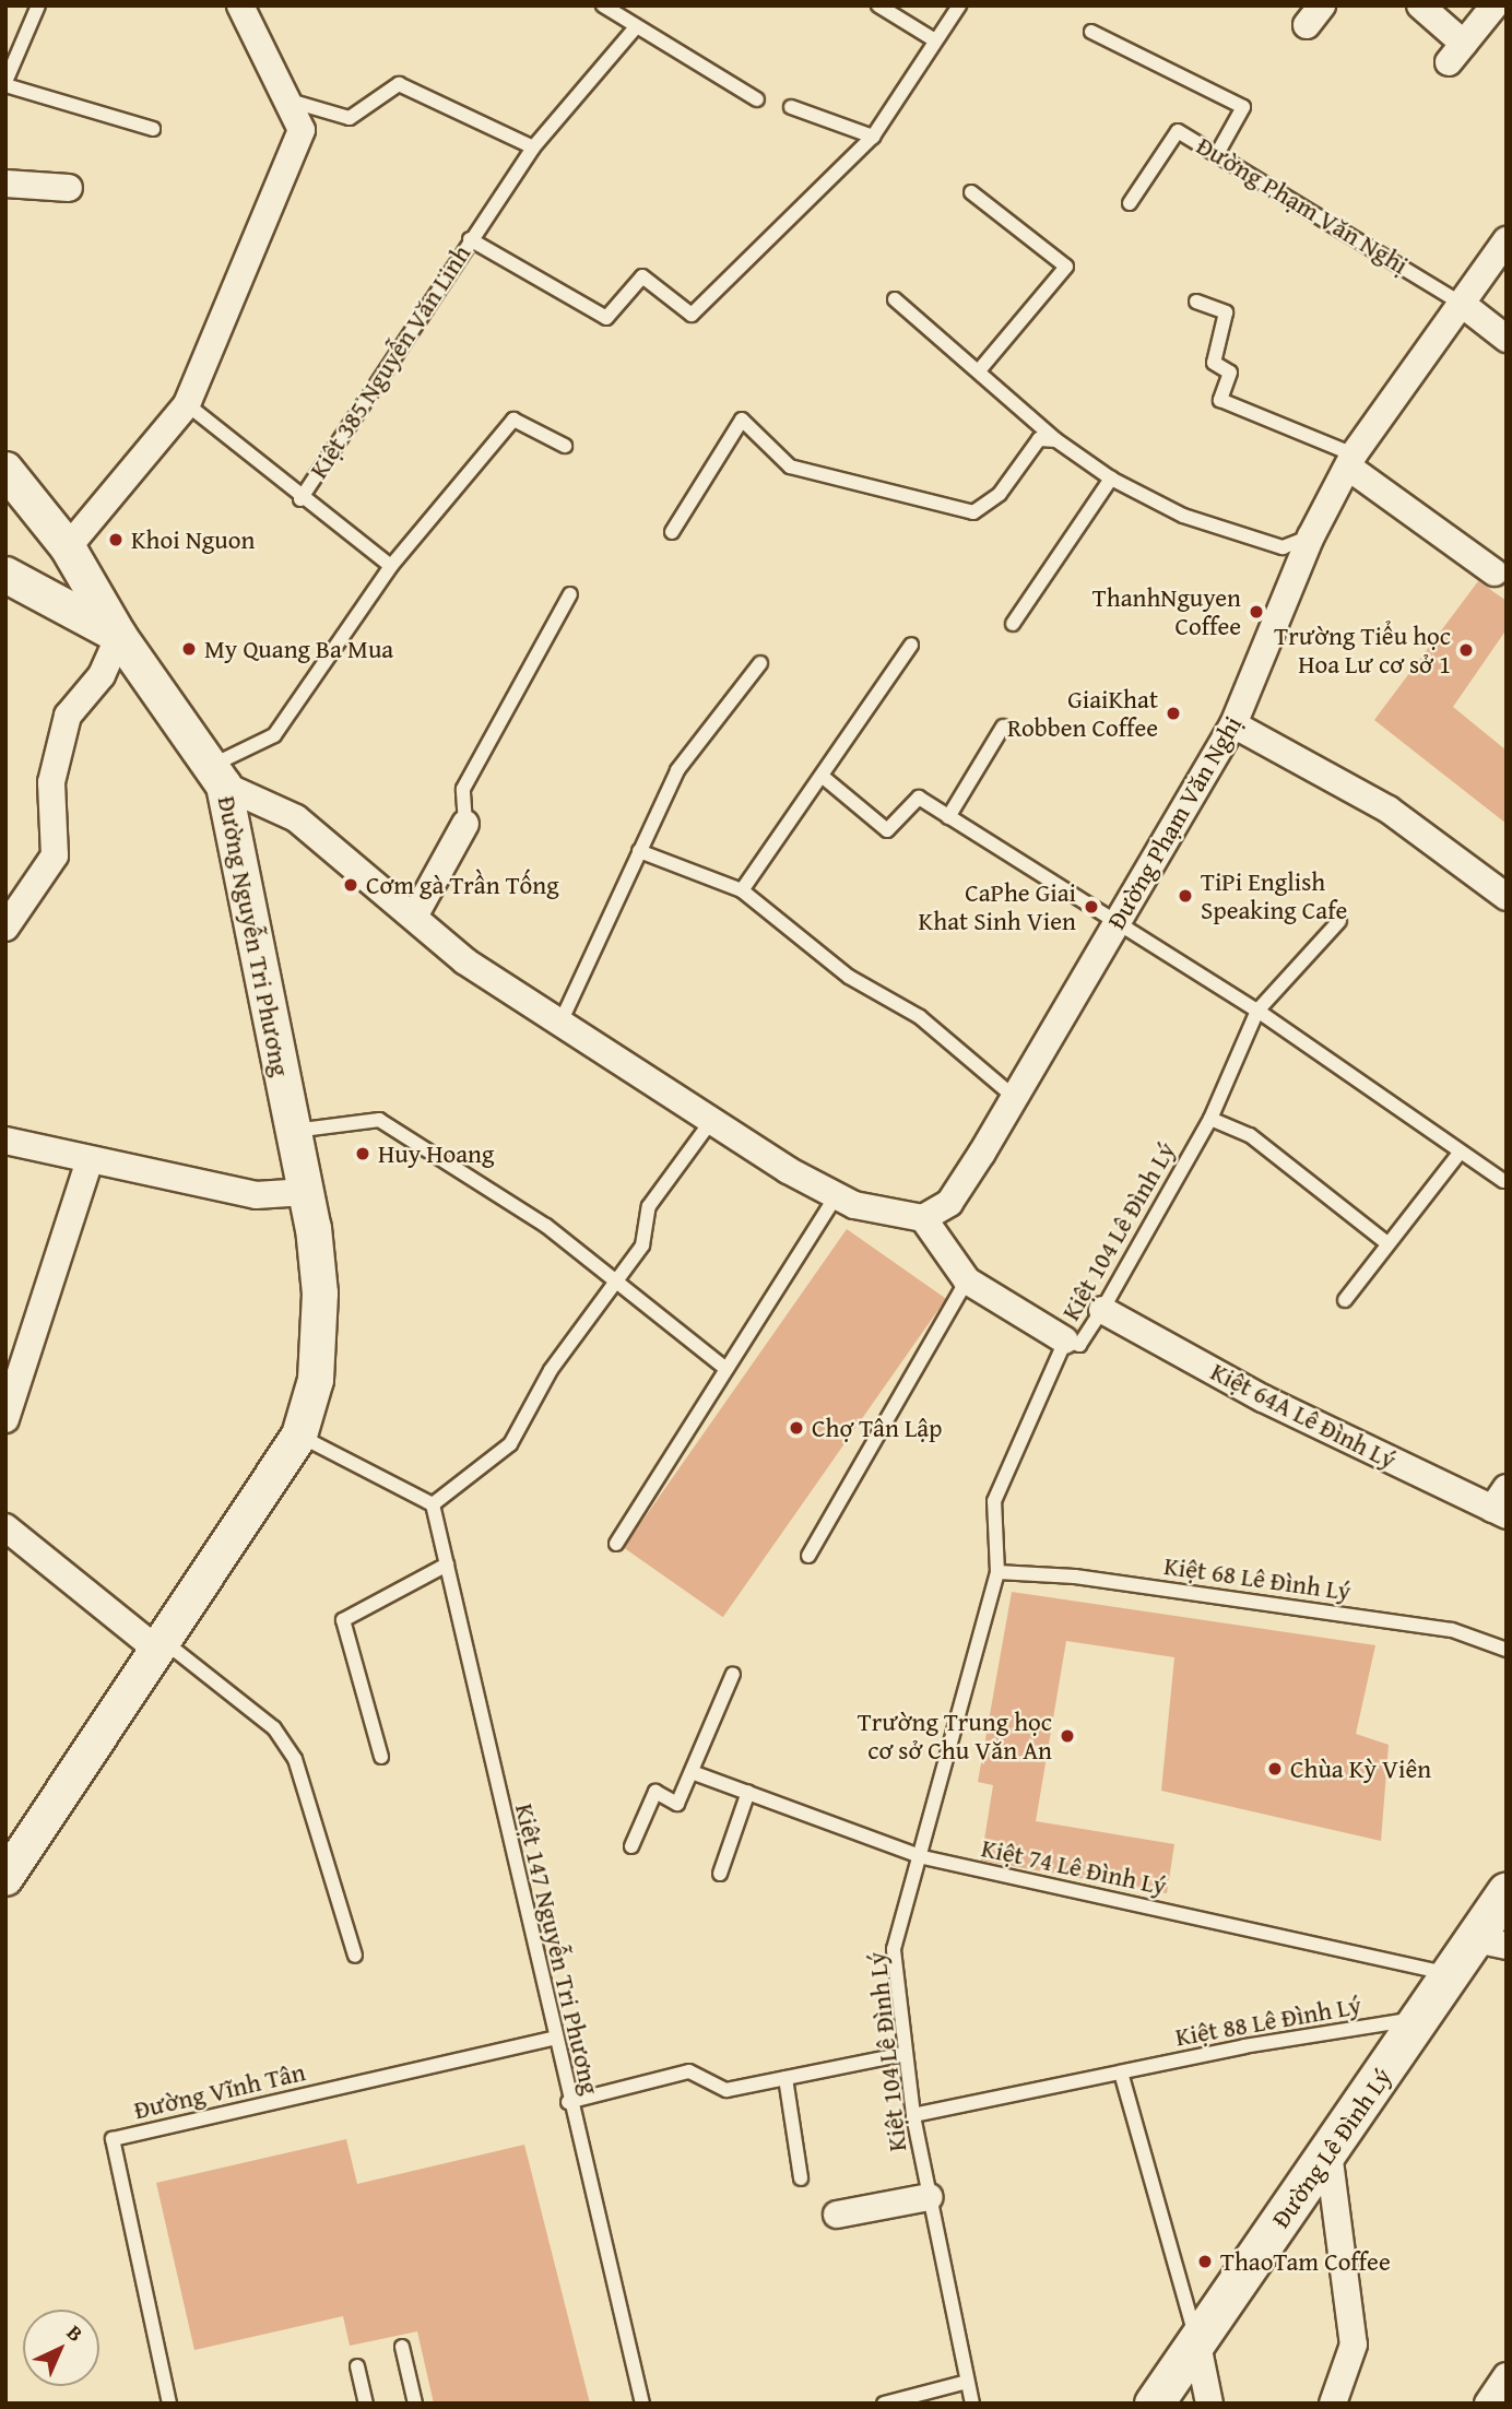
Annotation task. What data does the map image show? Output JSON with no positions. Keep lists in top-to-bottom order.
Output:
{
  "streets": {
    "main road": ["Đường Lê Đình Lý"],
    "street": ["Đường Phạm Văn Nghị", "Đường Nguyễn Tri Phương", "Kiệt 64A Lê Đình Lý"],
    "lane": [
      "Kiệt 385 Nguyễn Văn Linh",
      "Kiệt 104 Lê Đình Lý",
      "Kiệt 68 Lê Đình Lý",
      "Kiệt 74 Lê Đình Lý",
      "Kiệt 147 Nguyễn Tri Phương",
      "Kiệt 88 Lê Đình Lý",
      "Đường Vĩnh Tân"
    ]
  },
  "crossings": [
    ["Kiệt 104 Lê Đình Lý", "Kiệt 64A Lê Đình Lý"],
    ["Kiệt 104 Lê Đình Lý", "Kiệt 68 Lê Đình Lý"],
    ["Kiệt 104 Lê Đình Lý", "Kiệt 74 Lê Đình Lý"],
    ["Kiệt 104 Lê Đình Lý", "Kiệt 88 Lê Đình Lý"],
    ["Kiệt 74 Lê Đình Lý", "Đường Lê Đình Lý"],
    ["Kiệt 147 Nguyễn Tri Phương", "Đường Vĩnh Tân"],
    ["Kiệt 88 Lê Đình Lý", "Đường Lê Đình Lý"]
  ],
  "places": [
    "Khoi Nguon",
    "ThanhNguyen Coffee",
    "My Quang Ba Mua",
    "Trường Tiểu học Hoa Lư cơ sở 1",
    "GiaiKhat Robben Coffee",
    "Cơm gà Trần Tống",
    "TiPi English Speaking Cafe",
    "CaPhe Giai Khat Sinh Vien",
    "Huy Hoang",
    "Chợ Tân Lập",
    "Trường Trung học cơ sở Chu Văn An",
    "Chùa Kỳ Viên",
    "ThaoTam Coffee"
  ],
  "north": "top right"
}
